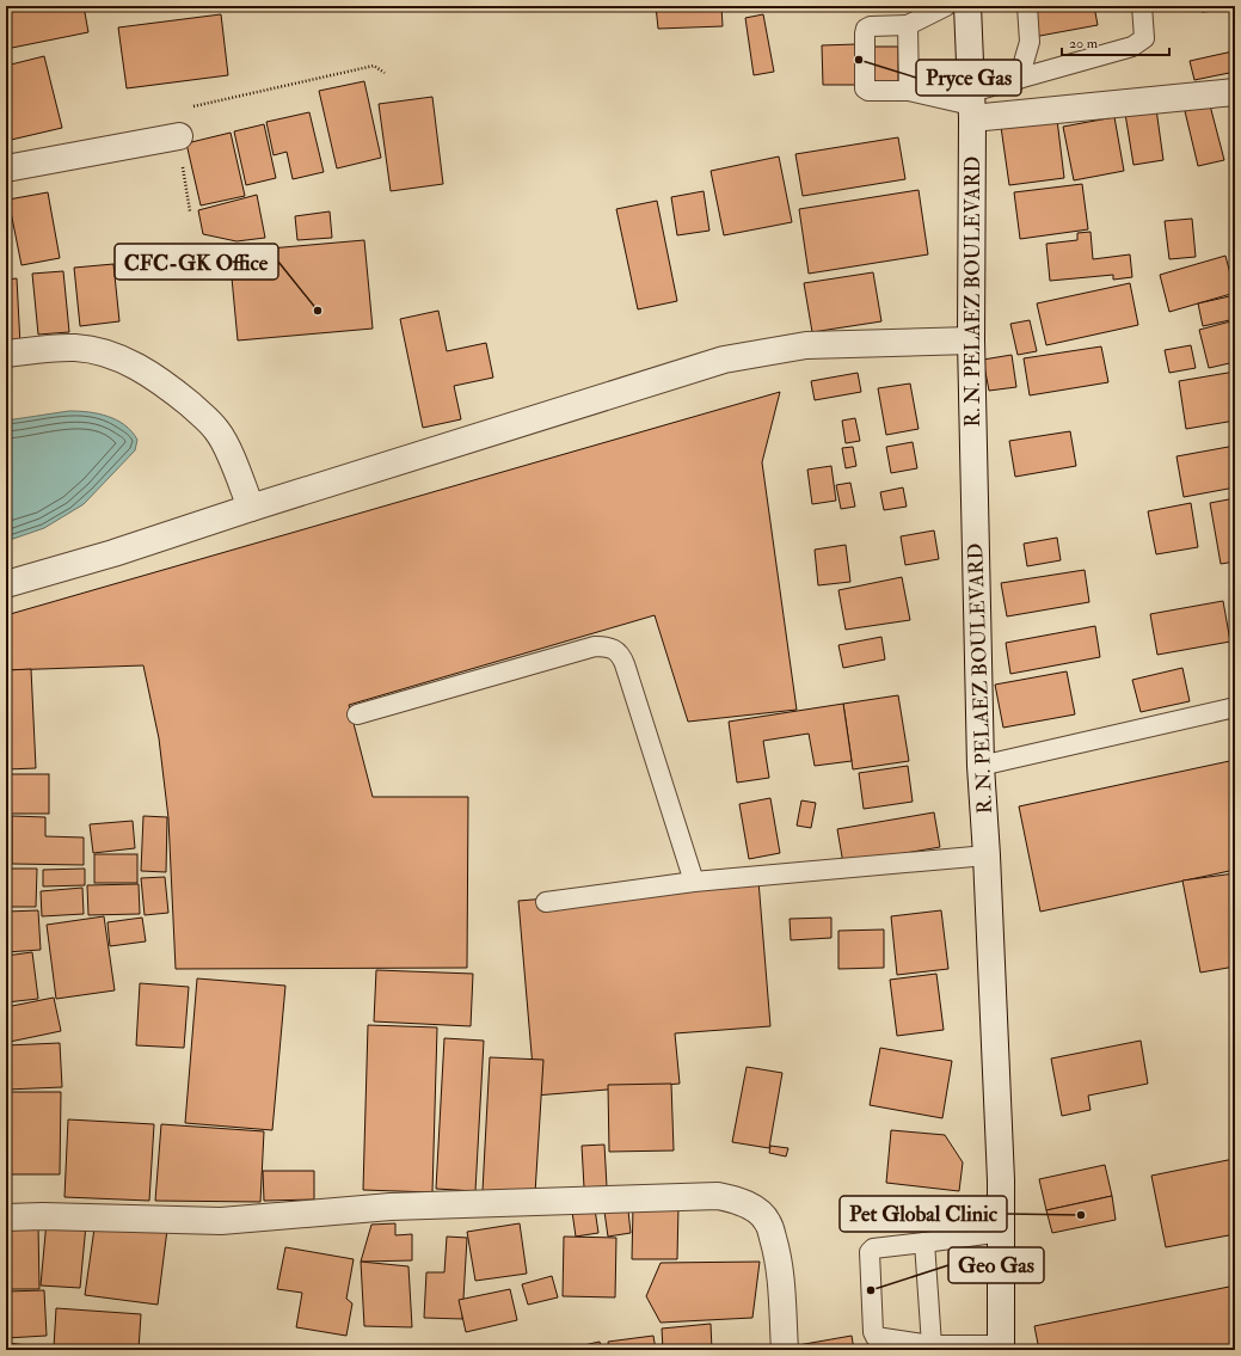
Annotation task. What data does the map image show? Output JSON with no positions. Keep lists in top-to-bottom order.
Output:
{
  "streets": {
    "street": ["R. N. PELAEZ BOULEVARD"]
  },
  "places": [
    "Pryce Gas",
    "CFC-GK Office",
    "Pet Global Clinic",
    "Geo Gas"
  ],
  "scale_bar": "20 m"
}
